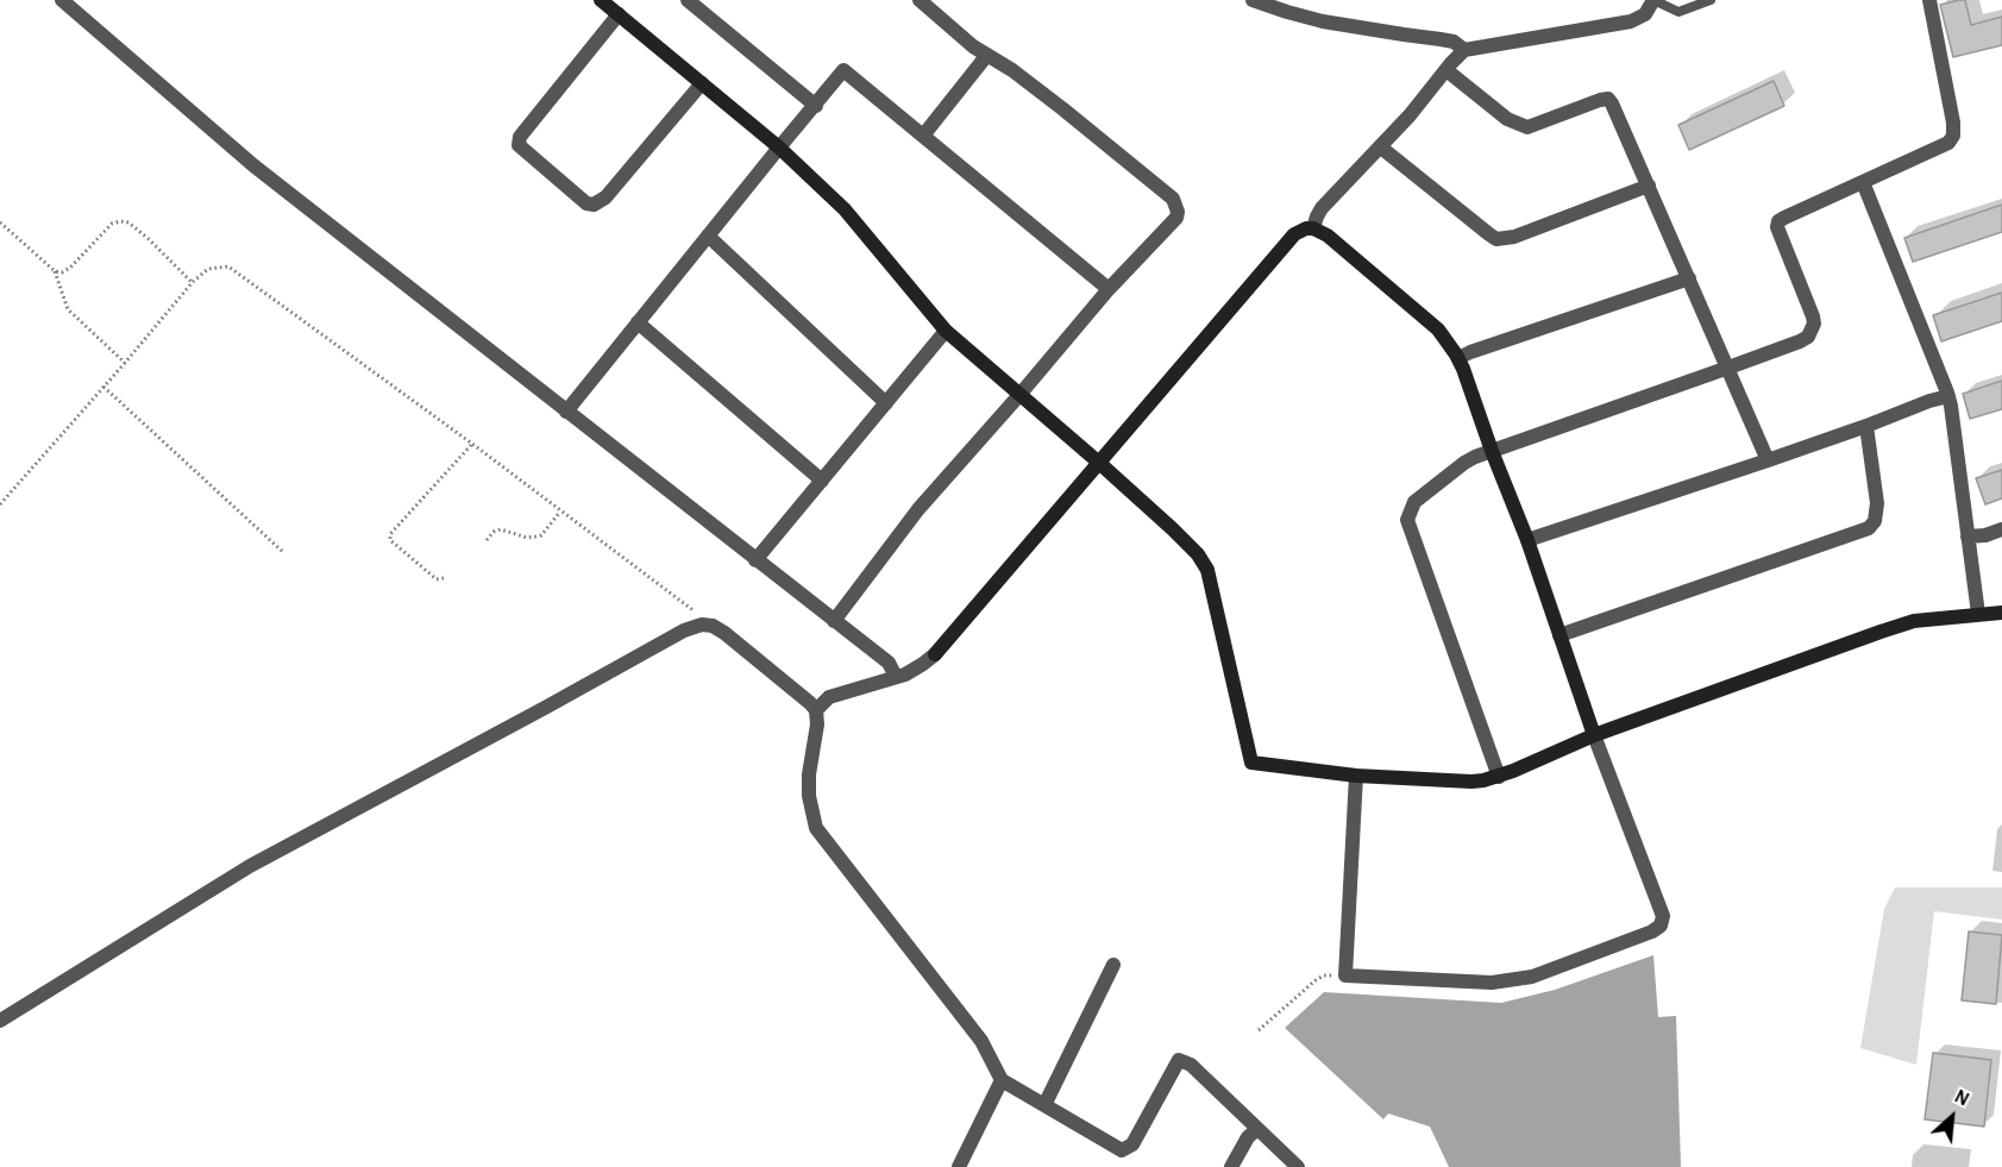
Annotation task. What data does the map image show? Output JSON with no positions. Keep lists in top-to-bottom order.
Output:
{
  "north": "top right"
}
